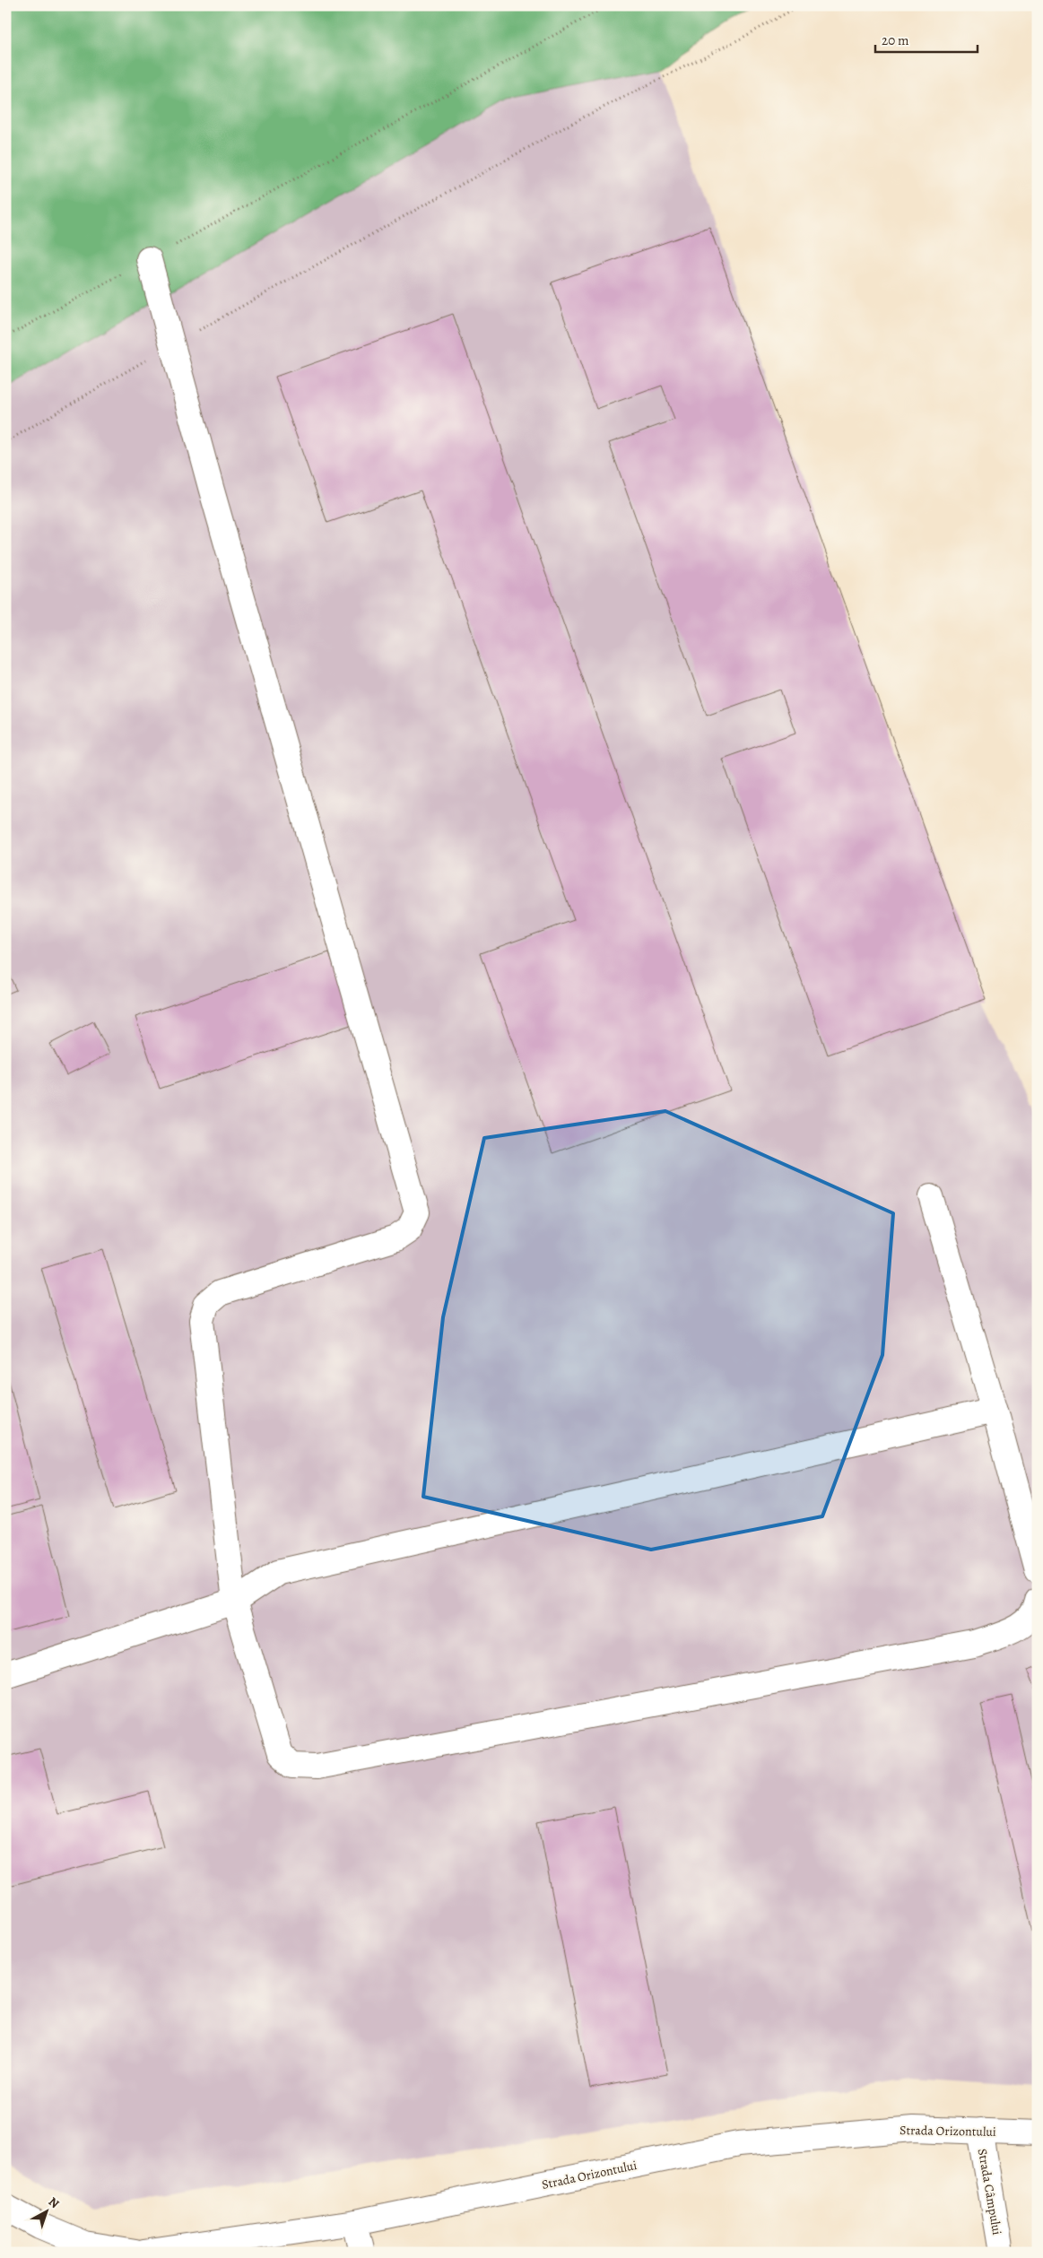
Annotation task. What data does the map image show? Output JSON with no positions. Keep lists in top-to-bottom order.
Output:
{
  "streets": {
    "street": ["Strada Orizontului", "Strada Câmpului"]
  },
  "crossings": [
    ["Strada Orizontului", "Strada Câmpului"]
  ],
  "scale_bar": "20 m",
  "north": "top right"
}
